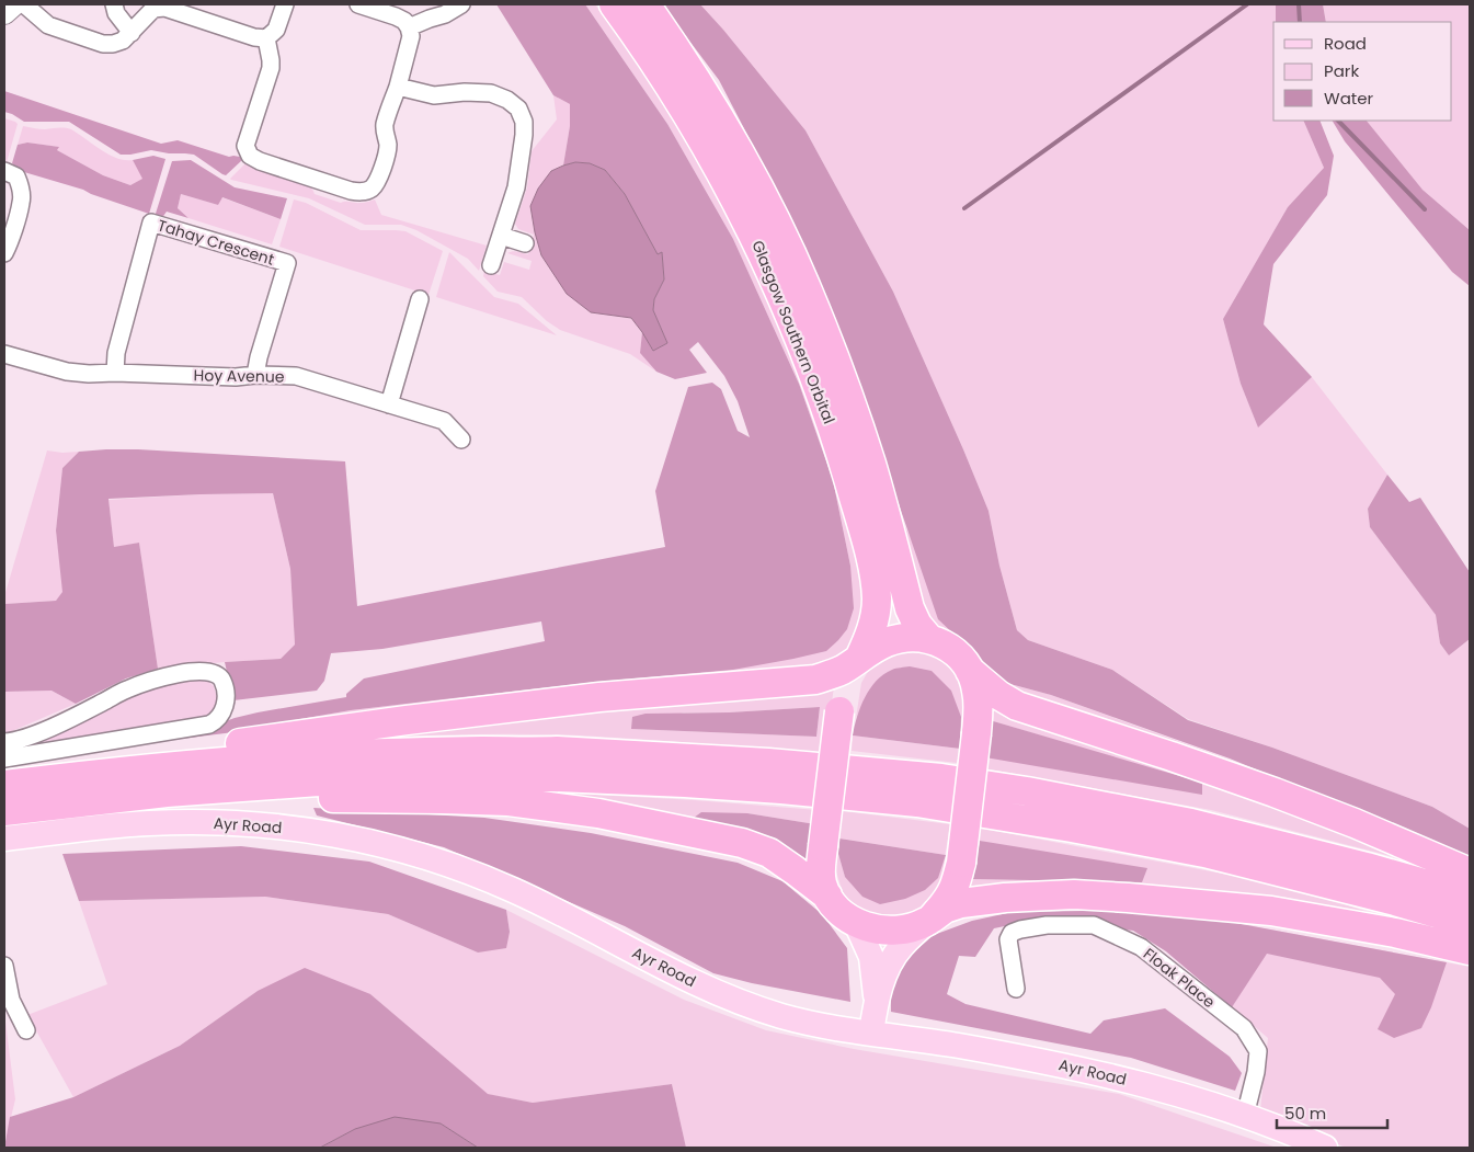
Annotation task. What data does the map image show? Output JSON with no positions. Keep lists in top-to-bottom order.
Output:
{
  "streets": {
    "highway": ["Glasgow Southern Orbital"],
    "main road": ["Ayr Road"],
    "street": ["Tahay Crescent", "Hoy Avenue", "Floak Place"]
  },
  "crossings": [
    ["Tahay Crescent", "Hoy Avenue"],
    ["Ayr Road", "Floak Place"]
  ],
  "legend": ["Road", "Park", "Water"],
  "scale_bar": "50 m"
}
